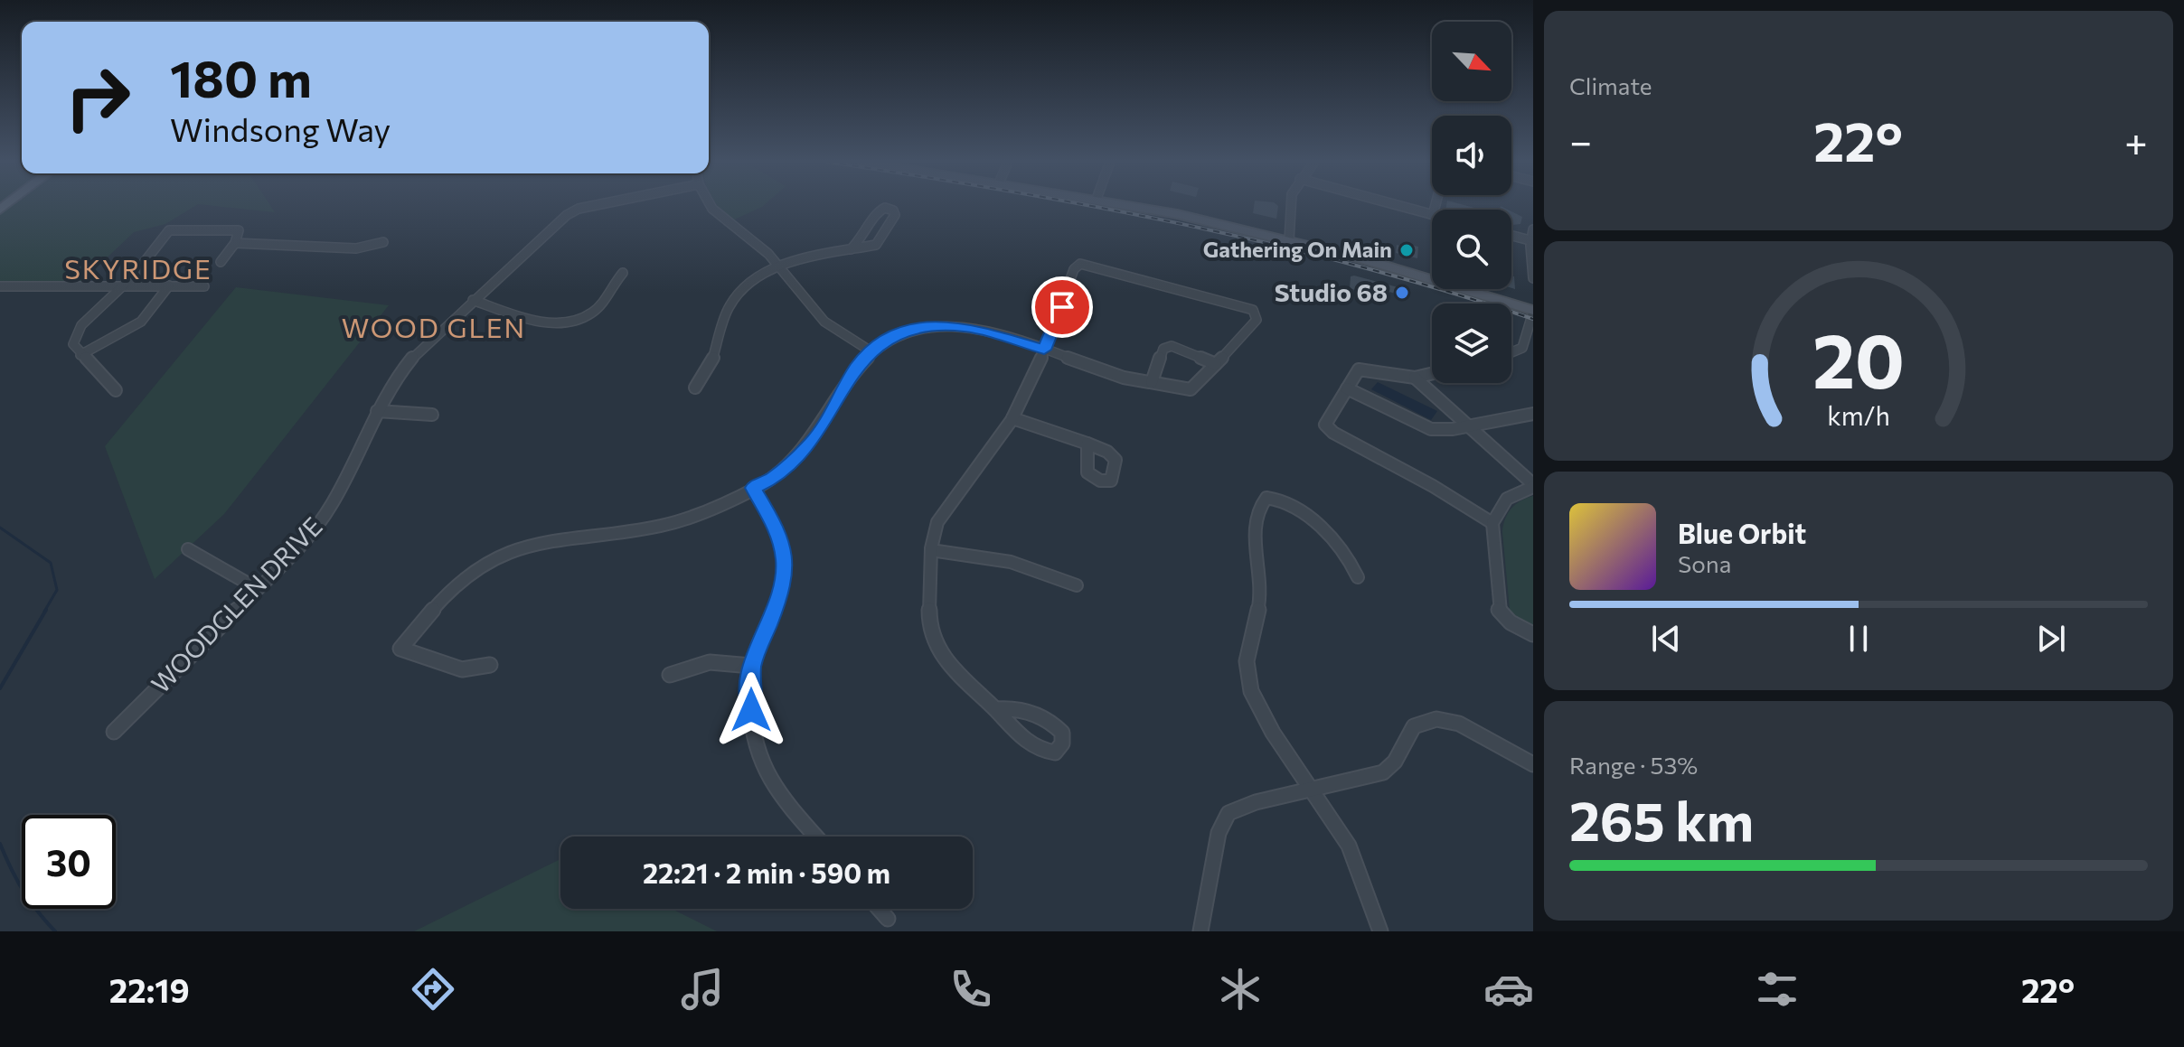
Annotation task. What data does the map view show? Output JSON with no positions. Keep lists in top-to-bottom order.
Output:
{
  "streets": {
    "street": ["WOODGLEN DRIVE"]
  },
  "districts": ["SKYRIDGE", "WOOD GLEN"],
  "places": ["Gathering On Main", "Studio 68"],
  "north": "bottom right",
  "page": {
    "tile": [
      "Climate",
      ["Range · 53%", "265 km"]
    ],
    "turn": ["180 m", "Windsong Way"],
    "heat": ["−", "22°", "+"],
    "song": ["Blue Orbit", "Sona"],
    "limit": "30",
    "trip": "22:21 · 2 min · 590 m",
    "tabs": ["22:19", "22°"],
    "gauge": ["20", "km/h"]
  }
}
